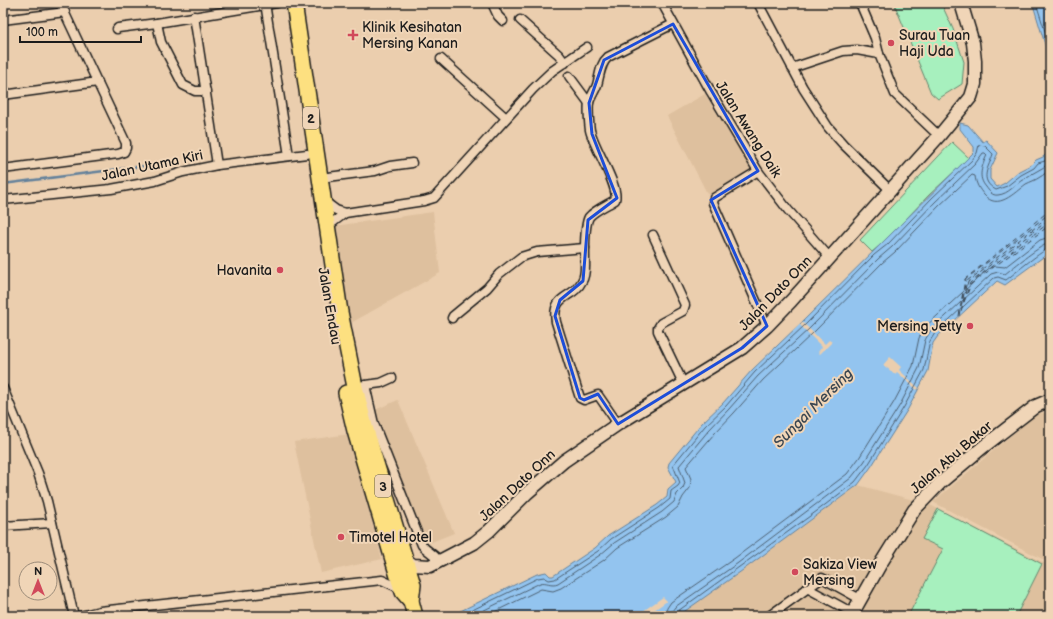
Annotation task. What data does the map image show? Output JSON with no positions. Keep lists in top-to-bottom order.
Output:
{
  "streets": {
    "highway": ["2", "Jalan Endau", "3"],
    "main road": ["Jalan Dato Onn", "Jalan Abu Bakar"],
    "street": ["Jalan Awang Daik", "Jalan Utama Kiri"]
  },
  "crossings": [
    ["Jalan Awang Daik", "Jalan Dato Onn"],
    ["Jalan Utama Kiri", "Jalan Endau"],
    ["Jalan Dato Onn", "Jalan Endau"]
  ],
  "water": ["Sungai Mersing"],
  "places": {
    "health": ["Klinik Kesihatan Mersing Kanan"],
    "other": [
      "Surau Tuan Haji Uda",
      "Havanita",
      "Mersing Jetty",
      "Timotel Hotel",
      "Sakiza View Mersing"
    ]
  },
  "scale_bar": "100 m",
  "north": "top"
}
